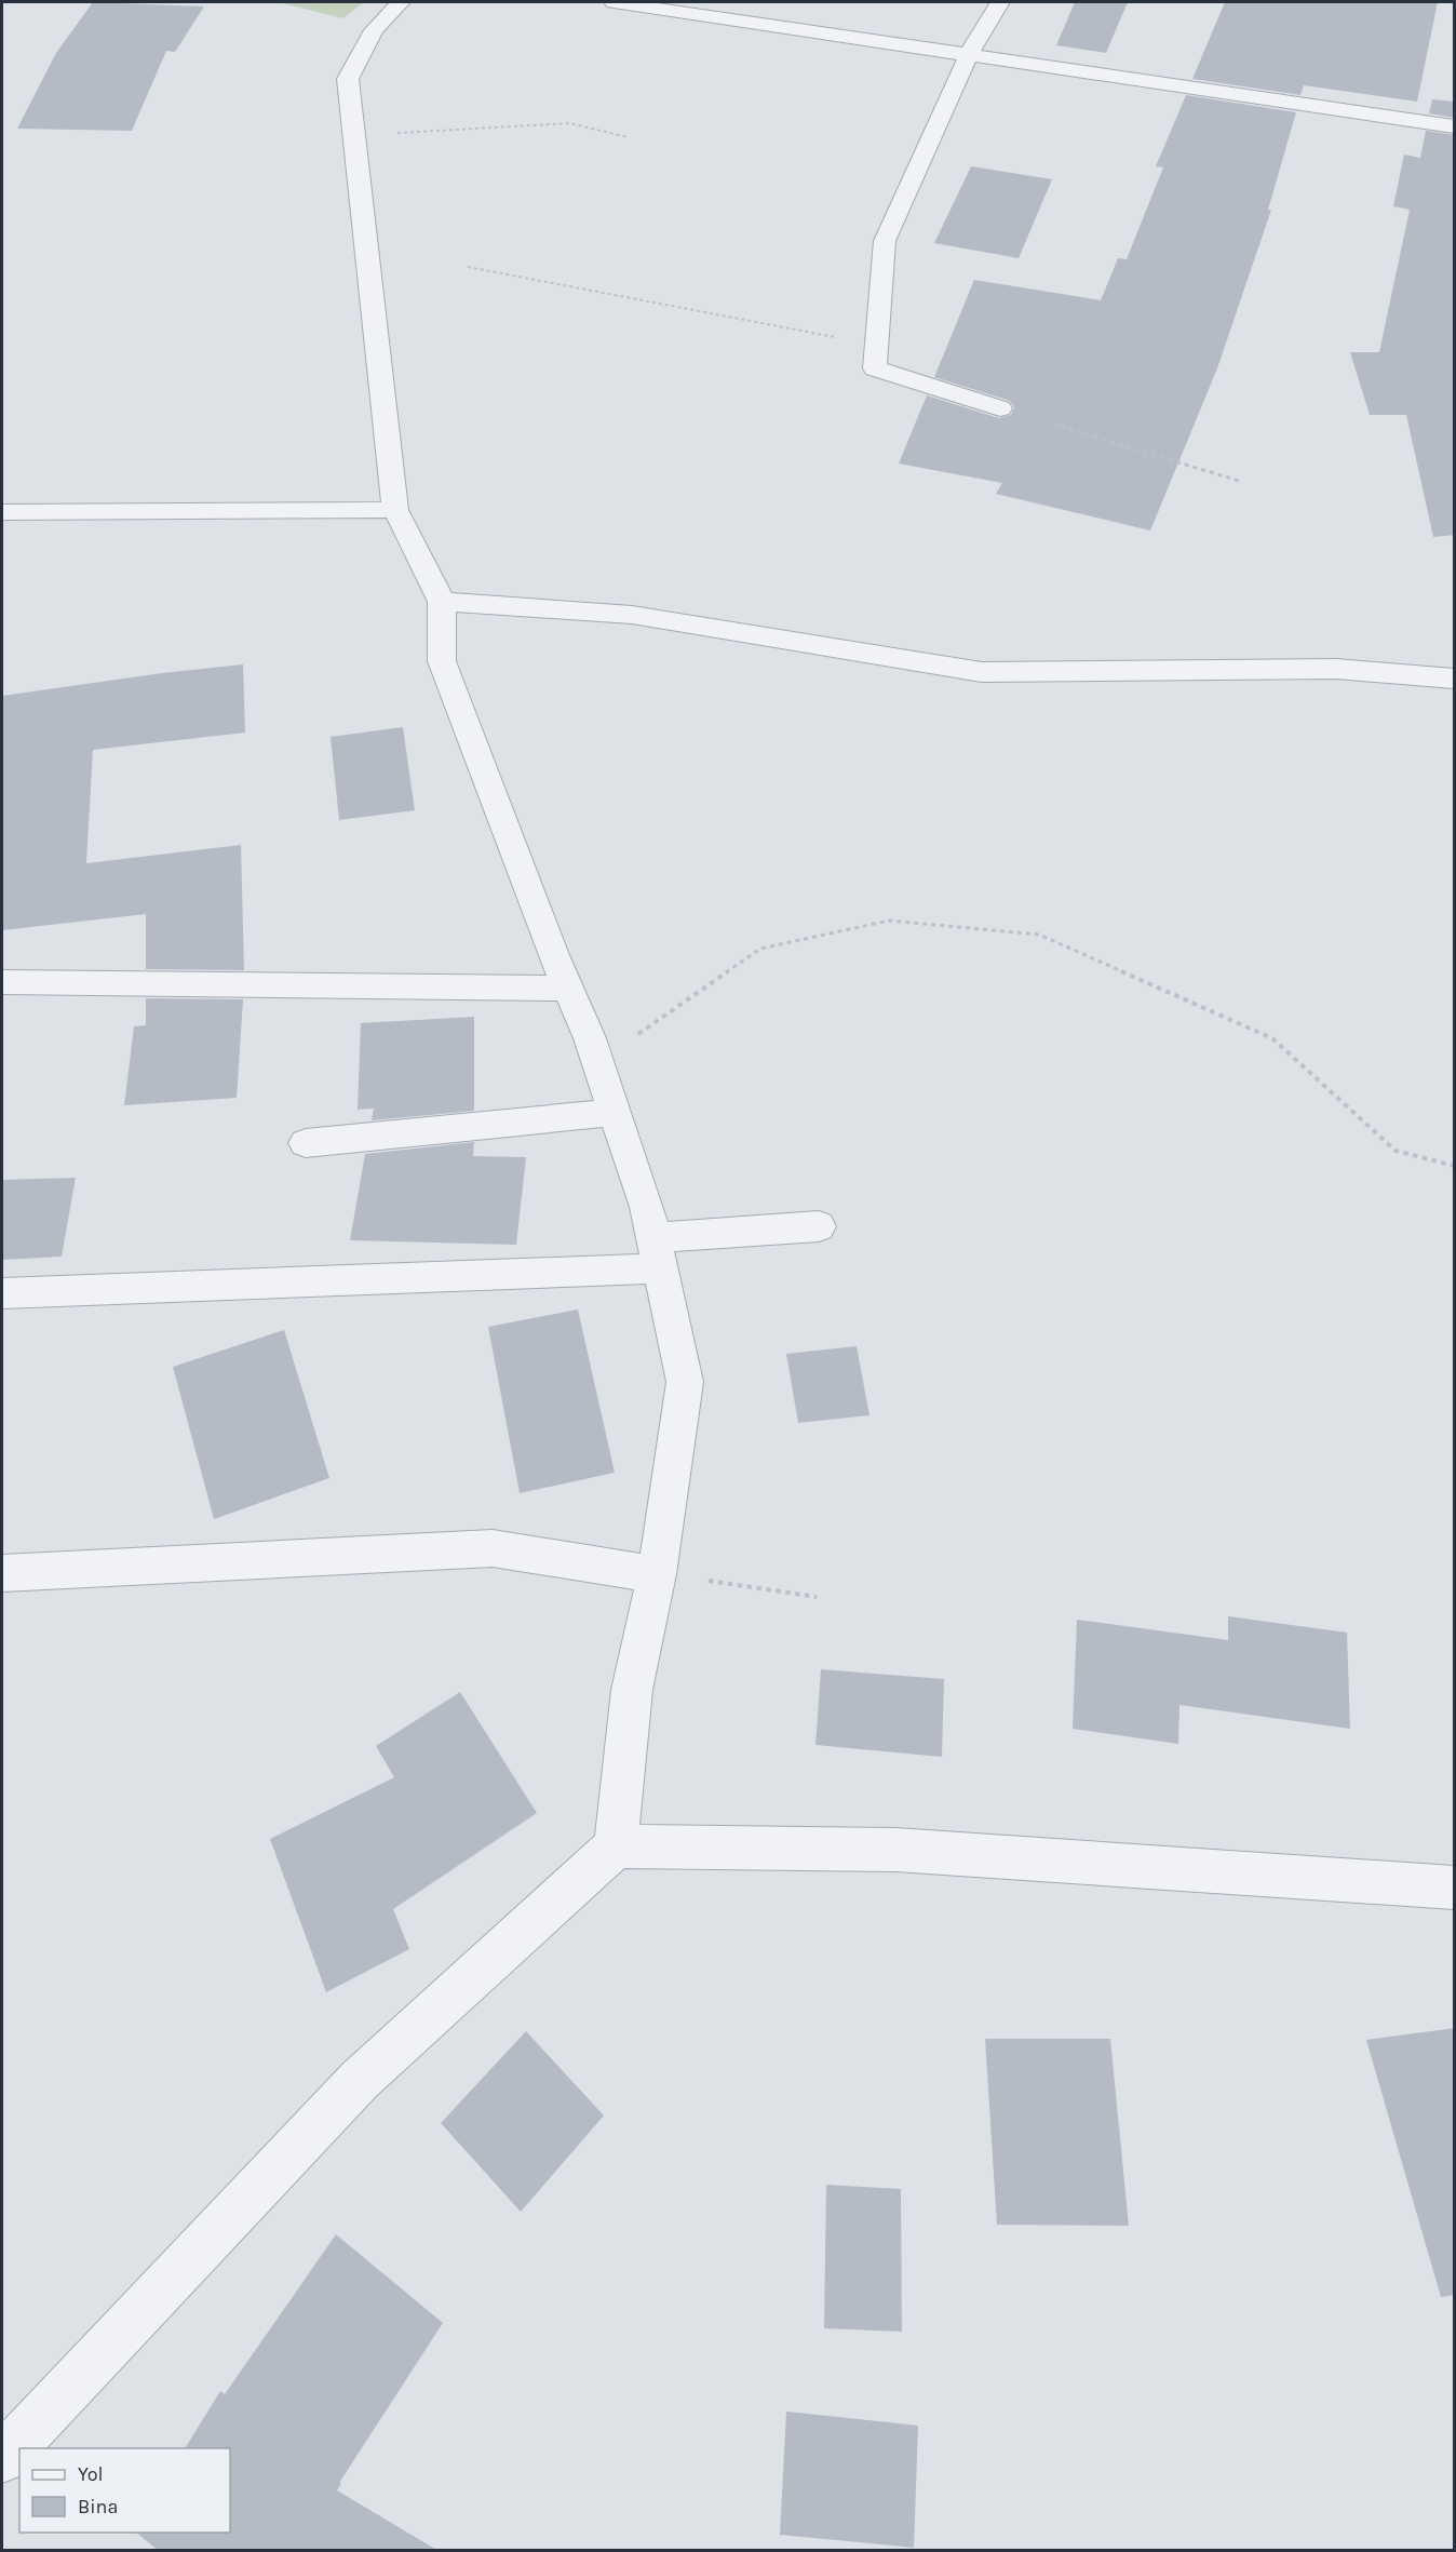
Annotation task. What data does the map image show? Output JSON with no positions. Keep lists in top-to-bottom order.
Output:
{
  "legend": ["Yol", "Bina"]
}
